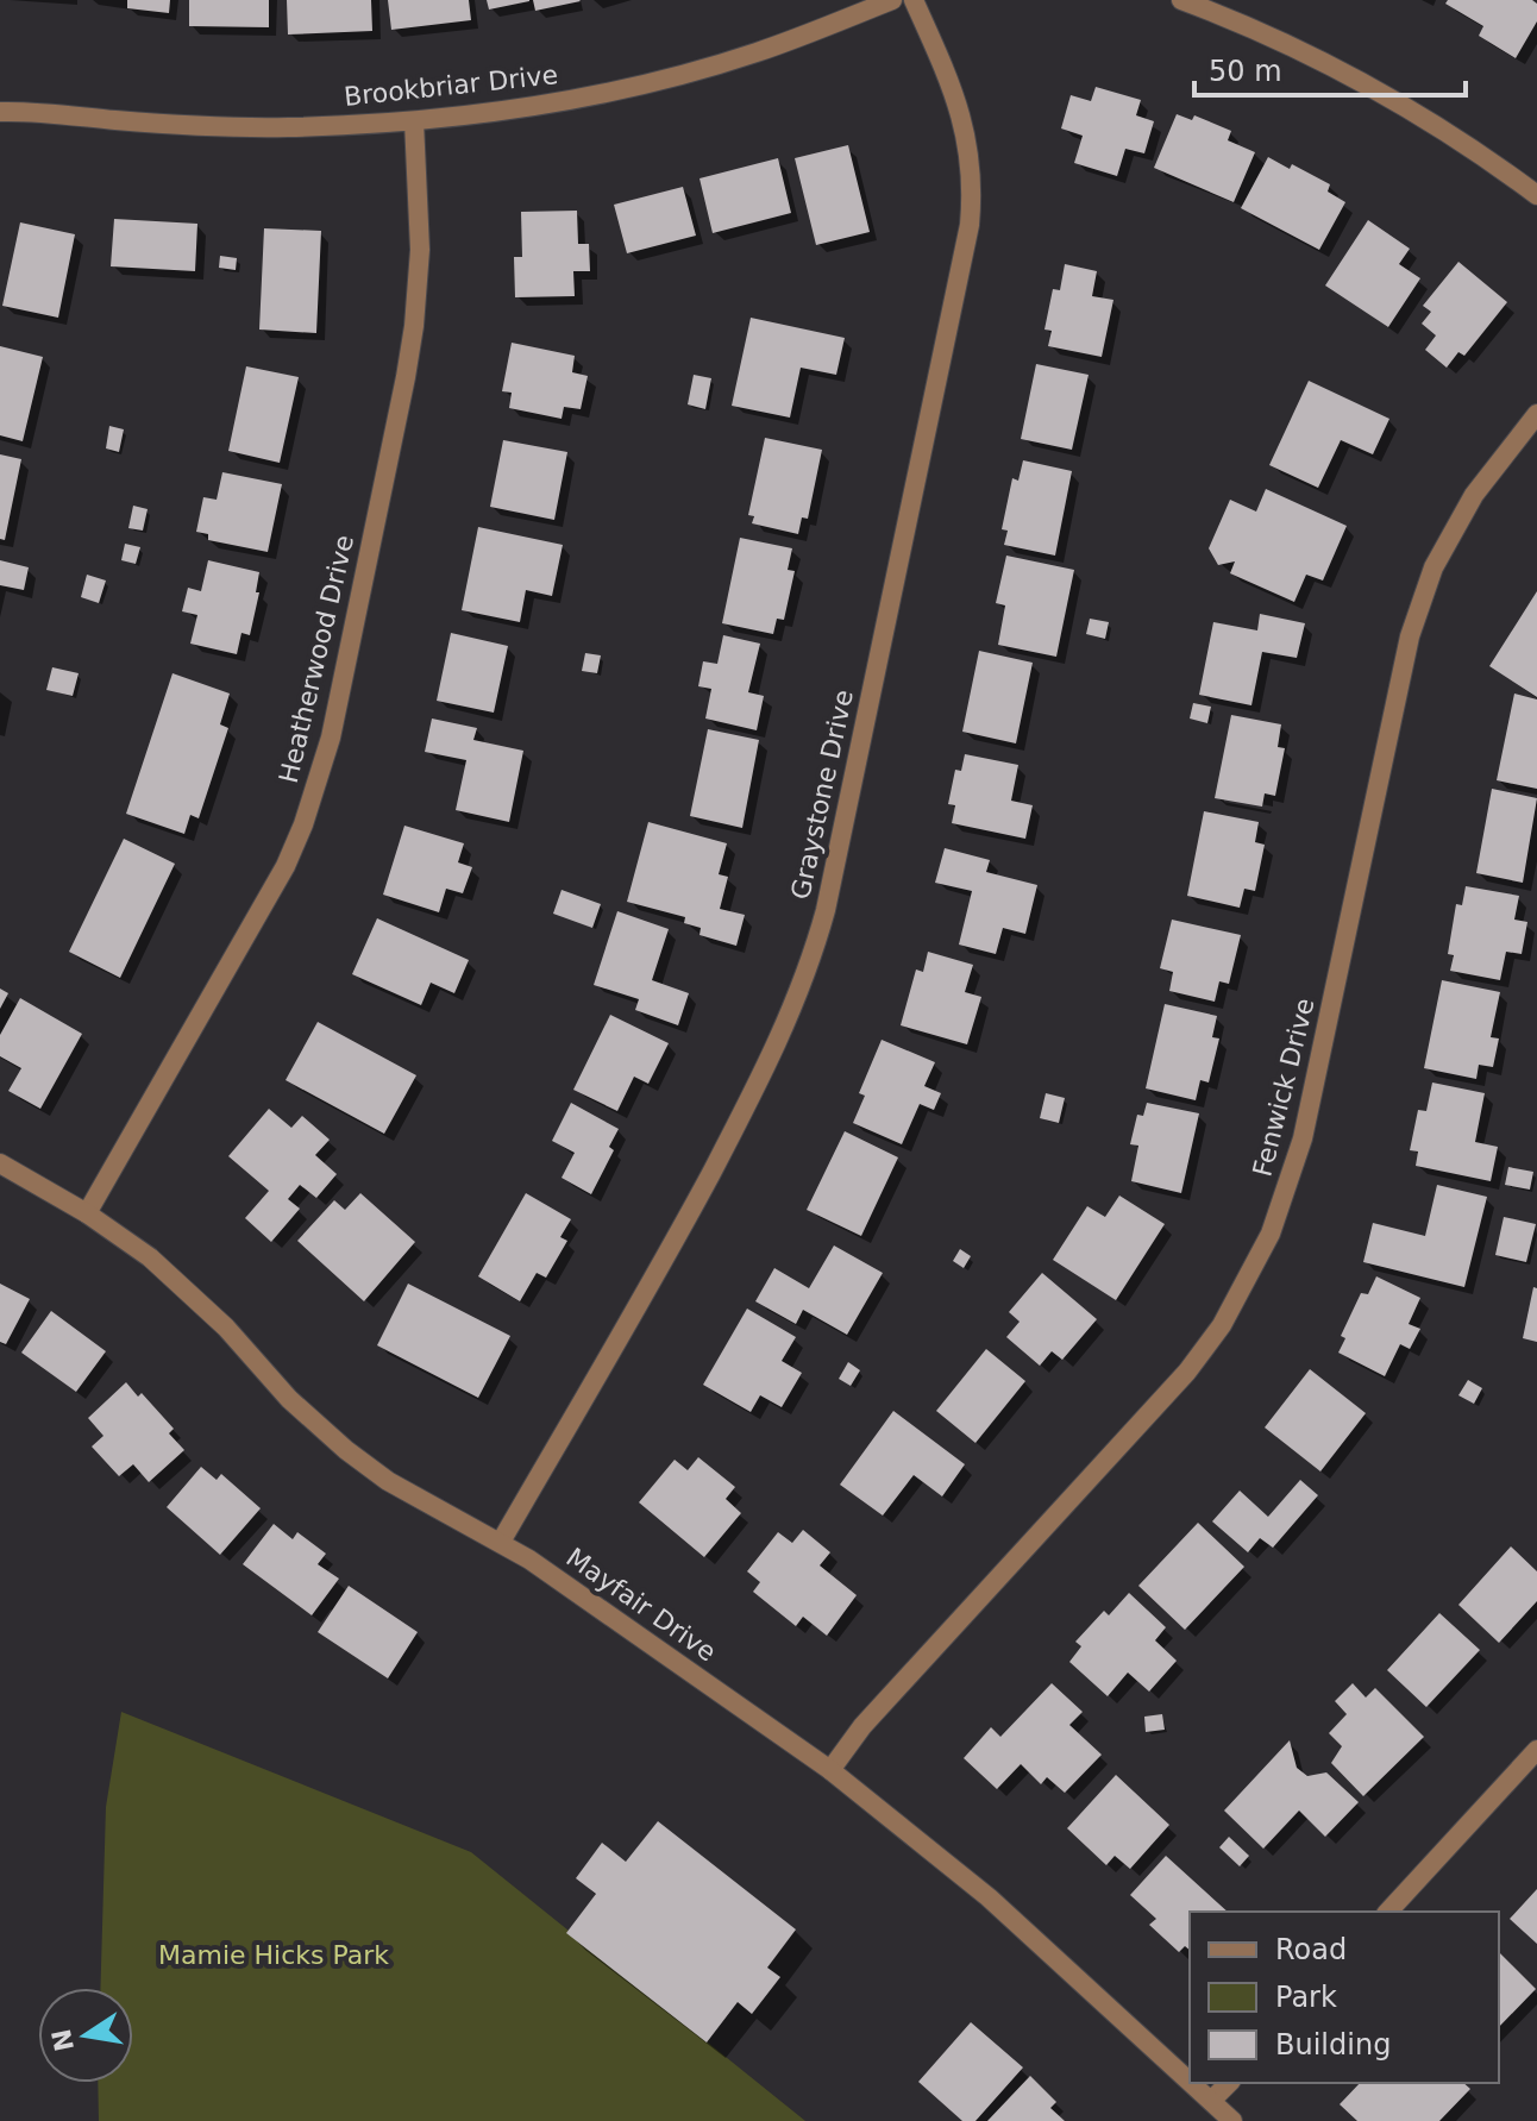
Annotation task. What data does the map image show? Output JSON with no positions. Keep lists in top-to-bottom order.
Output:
{
  "streets": {
    "street": [
      "Brookbriar Drive",
      "Heatherwood Drive",
      "Graystone Drive",
      "Fenwick Drive",
      "Mayfair Drive"
    ]
  },
  "crossings": [
    ["Brookbriar Drive", "Heatherwood Drive"],
    ["Heatherwood Drive", "Mayfair Drive"],
    ["Graystone Drive", "Mayfair Drive"],
    ["Fenwick Drive", "Mayfair Drive"]
  ],
  "parks": ["Mamie Hicks Park"],
  "legend": ["Road", "Park", "Building"],
  "scale_bar": "50 m",
  "north": "left"
}
